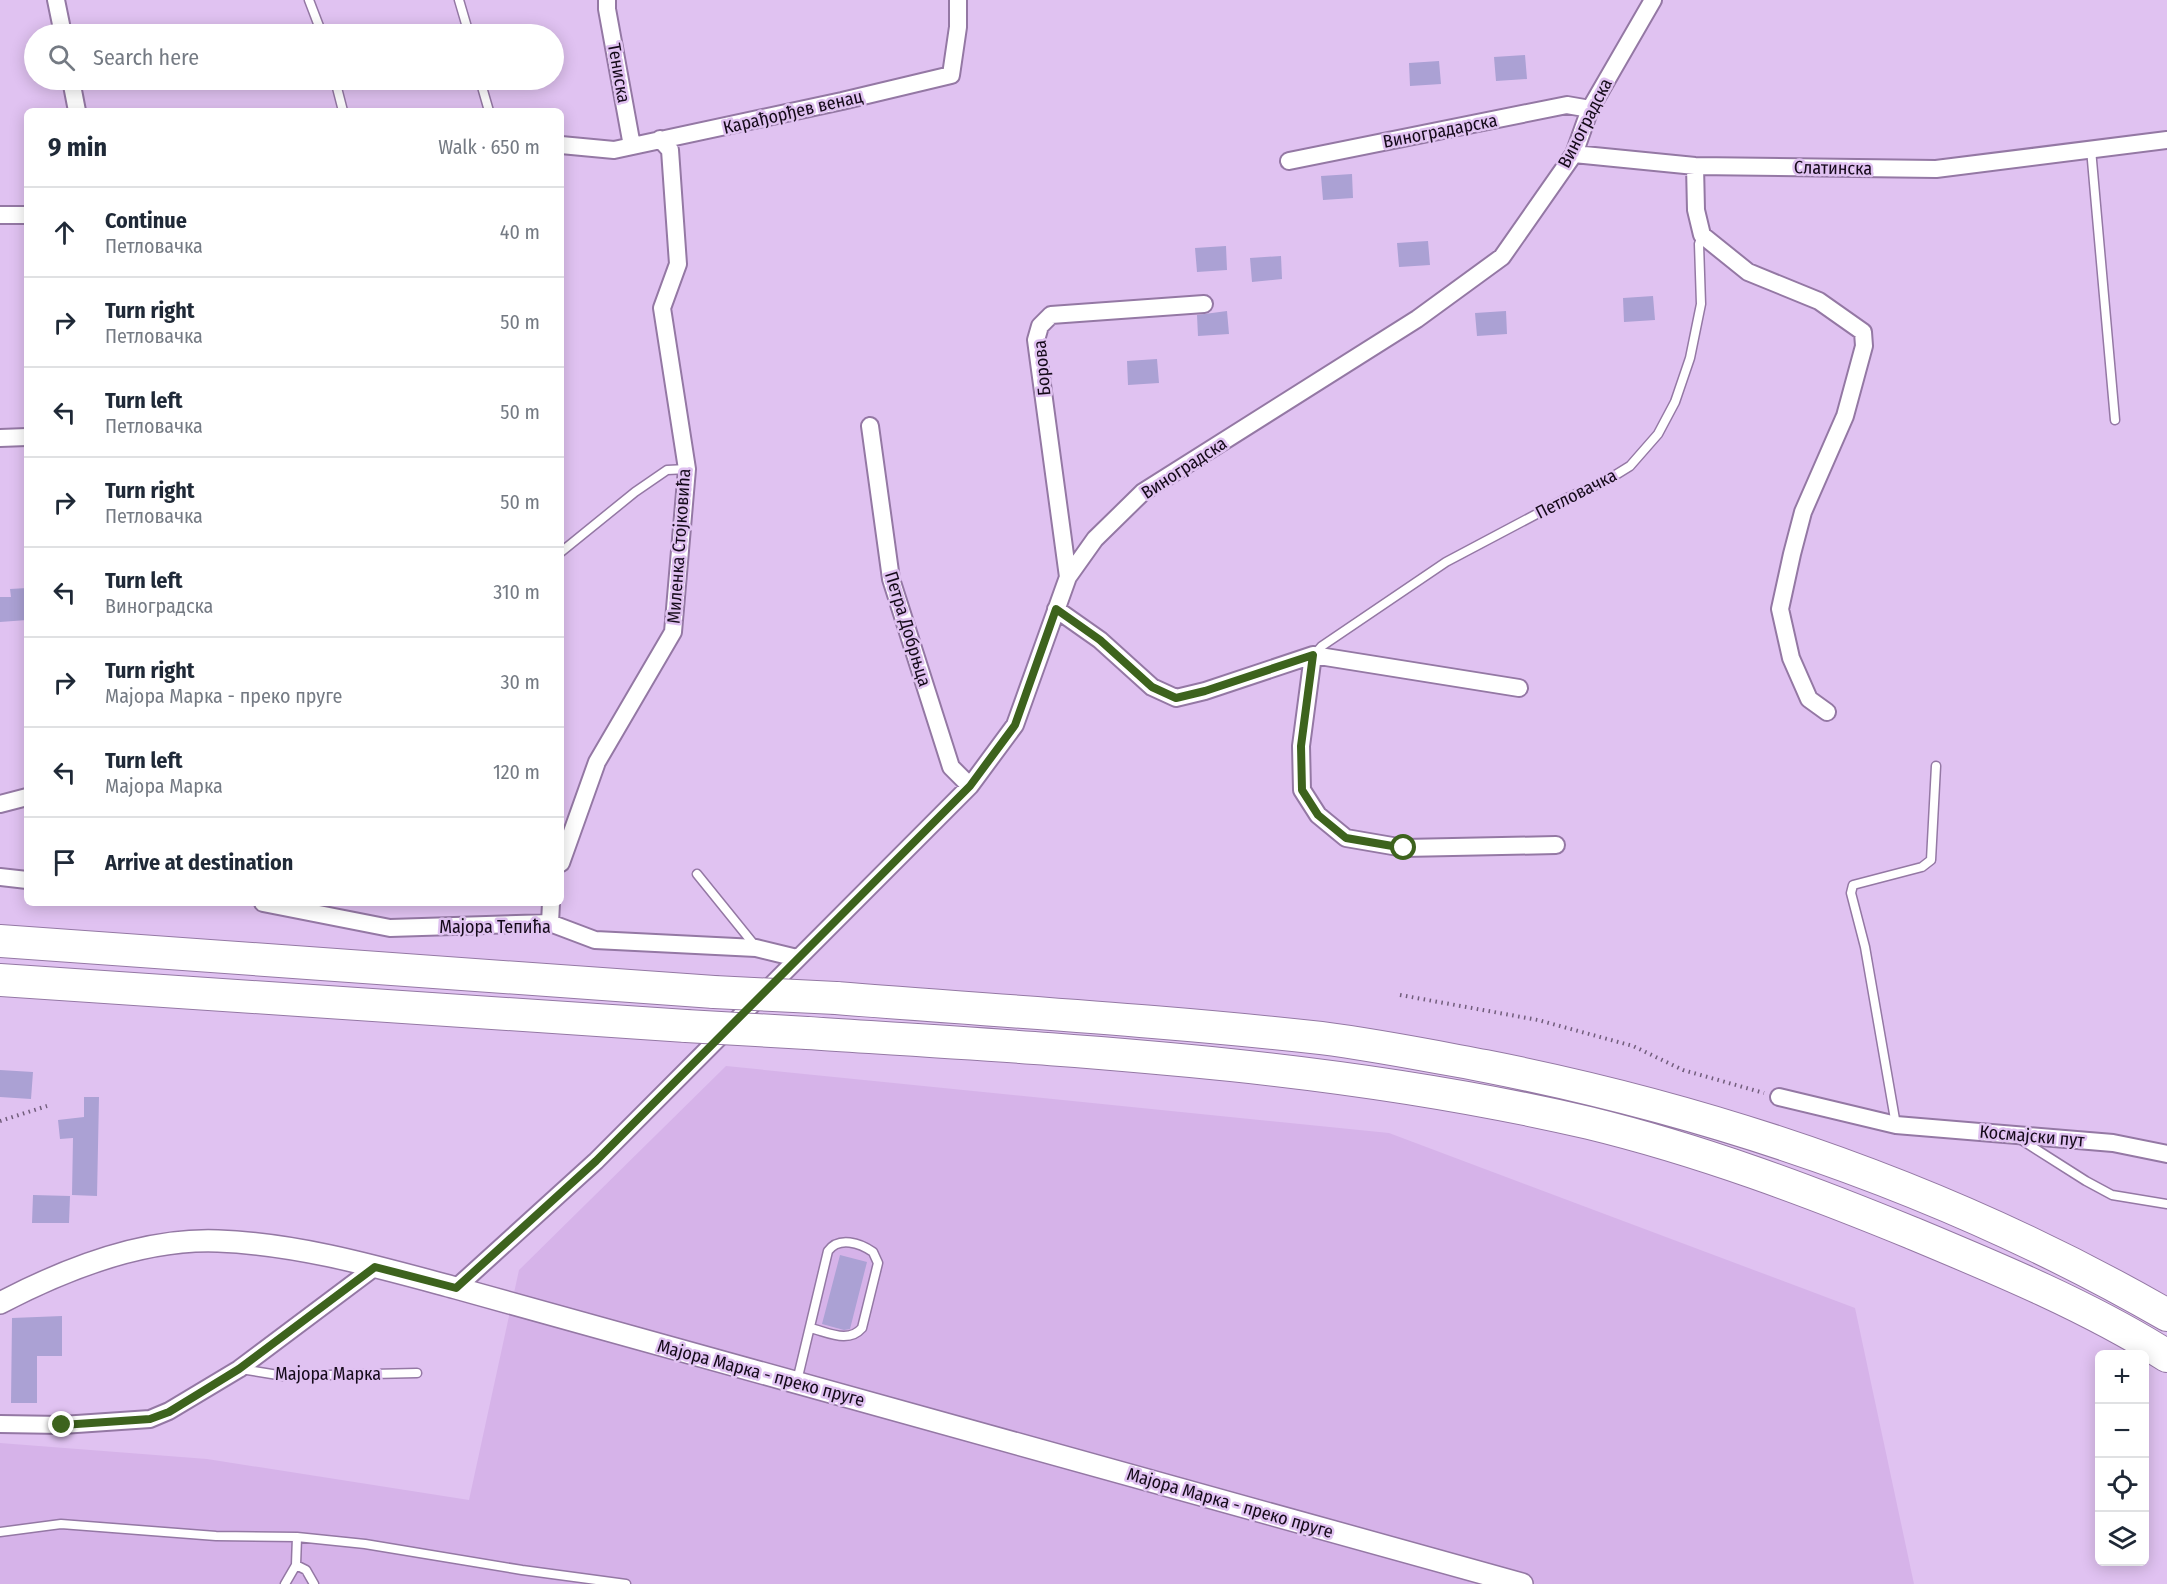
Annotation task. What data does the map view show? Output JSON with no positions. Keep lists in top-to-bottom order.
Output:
{
  "streets": {
    "street": [
      "Тениска",
      "Карађорђев венац",
      "Виноградска",
      "Виноградарска",
      "Слатинска",
      "Борова",
      "Петловачка",
      "Миленка Стојковића",
      "Петра Добрњца",
      "Мајора Тепића",
      "Космајски пут",
      "Мајора Марка - преко пруге",
      "Мајора Марка"
    ]
  },
  "crossings": [
    ["Тениска", "Карађорђев венац"],
    ["Карађорђев венац", "Миленка Стојковића"],
    ["Виноградска", "Виноградарска"],
    ["Виноградска", "Слатинска"],
    ["Виноградска", "Борова"],
    ["Виноградска", "Петловачка"],
    ["Виноградска", "Петра Добрњца"],
    ["Виноградска", "Мајора Тепића"],
    ["Виноградска", "Мајора Марка - преко пруге"],
    ["Слатинска", "Петловачка"],
    ["Мајора Марка - преко пруге", "Мајора Марка"]
  ],
  "page": {
    "search": "Search here",
    "heading": ["9 min", "Walk · 650 m"],
    "list": [
      ["Continue", "Петловачка", "40 m"],
      ["Turn right", "Петловачка", "50 m"],
      ["Turn left", "Петловачка", "50 m"],
      ["Turn right", "Петловачка", "50 m"],
      ["Turn left", "Виноградска", "310 m"],
      ["Turn right", "Мајора Марка - преко пруге", "30 m"],
      ["Turn left", "Мајора Марка", "120 m"],
      "Arrive at destination"
    ],
    "map_buttons": ["+", "−"]
  }
}
